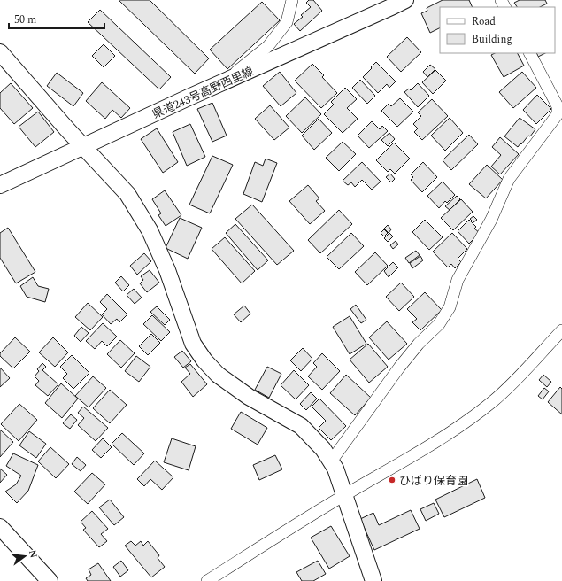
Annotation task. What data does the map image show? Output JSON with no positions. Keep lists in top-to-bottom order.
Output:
{
  "streets": {
    "street": ["県道243号高野西里線"]
  },
  "places": ["ひばり保育園"],
  "legend": ["Road", "Building"],
  "scale_bar": "50 m",
  "north": "right"
}
